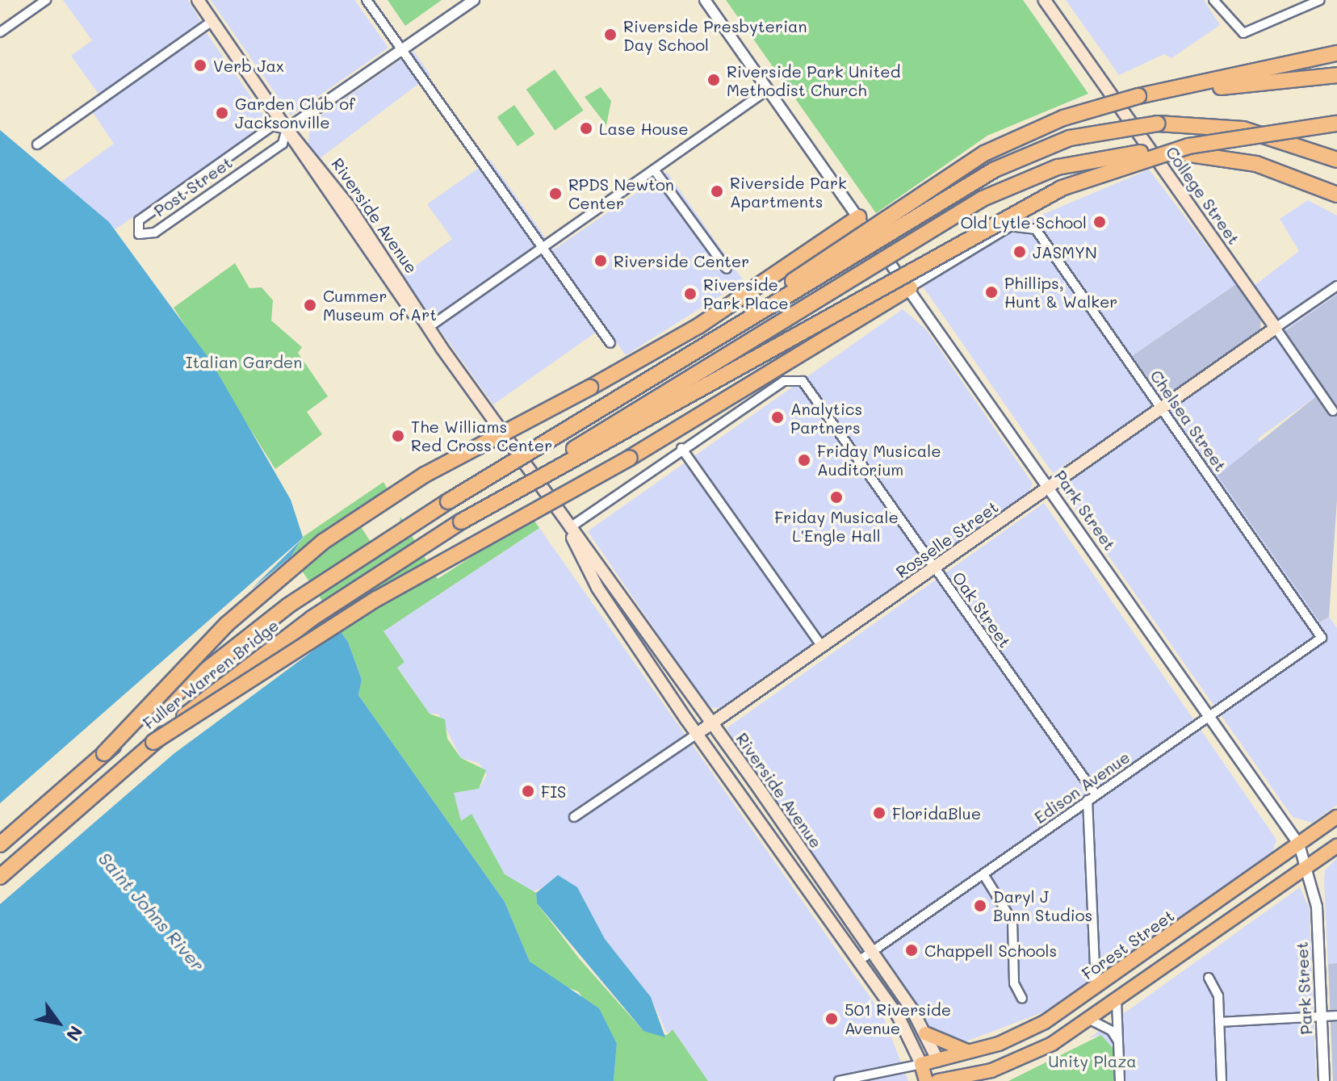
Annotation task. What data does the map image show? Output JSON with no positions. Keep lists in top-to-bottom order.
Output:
{
  "streets": {
    "highway": ["Fuller Warren Bridge"],
    "main road": [
      "College Street",
      "Riverside Avenue",
      "Rosselle Street",
      "Forest Street"
    ],
    "street": [
      "Post Street",
      "Chelsea Street",
      "Park Street",
      "Oak Street",
      "Edison Avenue"
    ]
  },
  "crossings": [
    ["Post Street", "Riverside Avenue"],
    ["College Street", "Rosselle Street"],
    ["Riverside Avenue", "Rosselle Street"],
    ["Riverside Avenue", "Edison Avenue"],
    ["Riverside Avenue", "Forest Street"],
    ["Chelsea Street", "Park Street"],
    ["Chelsea Street", "Rosselle Street"],
    ["Chelsea Street", "Edison Avenue"],
    ["Park Street", "Rosselle Street"],
    ["Park Street", "Edison Avenue"],
    ["Park Street", "Forest Street"],
    ["Rosselle Street", "Oak Street"],
    ["Oak Street", "Edison Avenue"]
  ],
  "water": ["Saint Johns River"],
  "parks": ["Italian Garden", "Unity Plaza"],
  "places": [
    "Riverside Presbyterian Day School",
    "Verb Jax",
    "Riverside Park United Methodist Church",
    "Garden Club of Jacksonville",
    "Lase House",
    "Riverside Park Apartments",
    "RPDS Newton Center",
    "Old Lytle School",
    "JASMYN",
    "Riverside Center",
    "Phillips, Hunt & Walker",
    "Riverside Park Place",
    "Cummer Museum of Art",
    "Analytics Partners",
    "The Williams Red Cross Center",
    "Friday Musicale Auditorium",
    "Friday Musicale L'Engle Hall",
    "FIS",
    "FloridaBlue",
    "Daryl J Bunn Studios",
    "Chappell Schools",
    "501 Riverside Avenue"
  ],
  "north": "bottom right"
}
